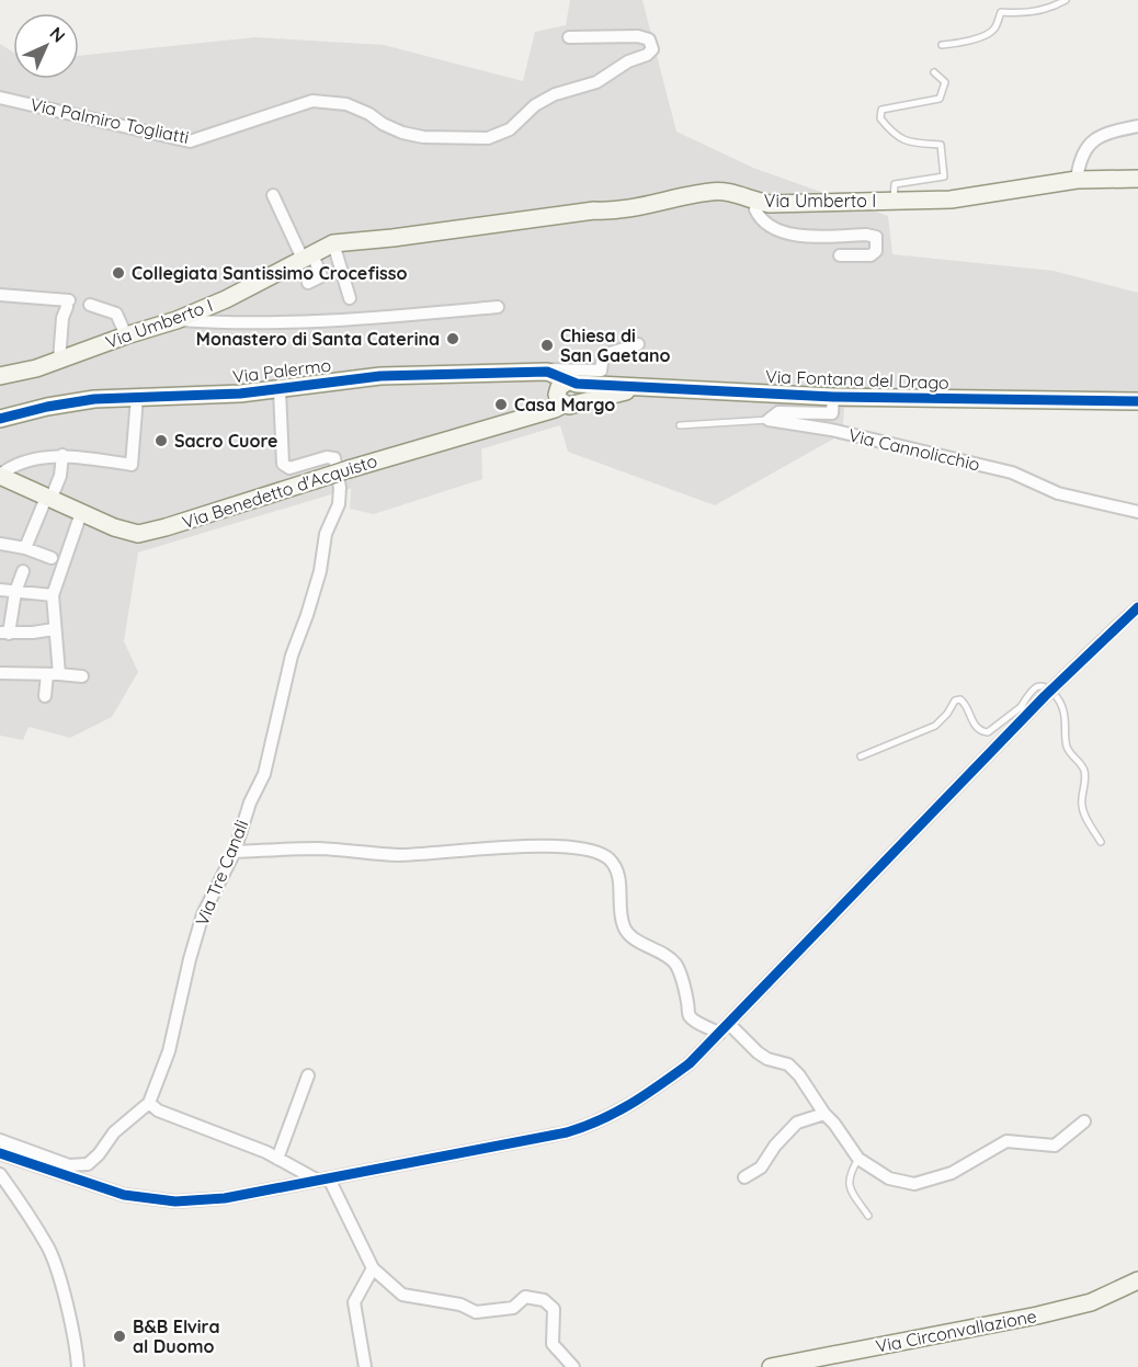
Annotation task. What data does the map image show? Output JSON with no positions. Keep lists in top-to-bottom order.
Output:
{
  "streets": {
    "street": [
      "Via Palmiro Togliatti",
      "Via Umberto I",
      "Via Palermo",
      "Via Fontana del Drago",
      "Via Cannolicchio",
      "Via Benedetto d'Acquisto",
      "Via Tre Canali",
      "Via Circonvallazione"
    ]
  },
  "crossings": [
    ["Via Palermo", "Via Fontana del Drago"],
    ["Via Fontana del Drago", "Via Cannolicchio"],
    ["Via Fontana del Drago", "Via Benedetto d'Acquisto"],
    ["Via Benedetto d'Acquisto", "Via Tre Canali"]
  ],
  "places": [
    "Collegiata Santissimo Crocefisso",
    "Monastero di Santa Caterina",
    "Chiesa di San Gaetano",
    "Casa Margo",
    "Sacro Cuore",
    "B&B Elvira al Duomo"
  ],
  "north": "top right"
}
